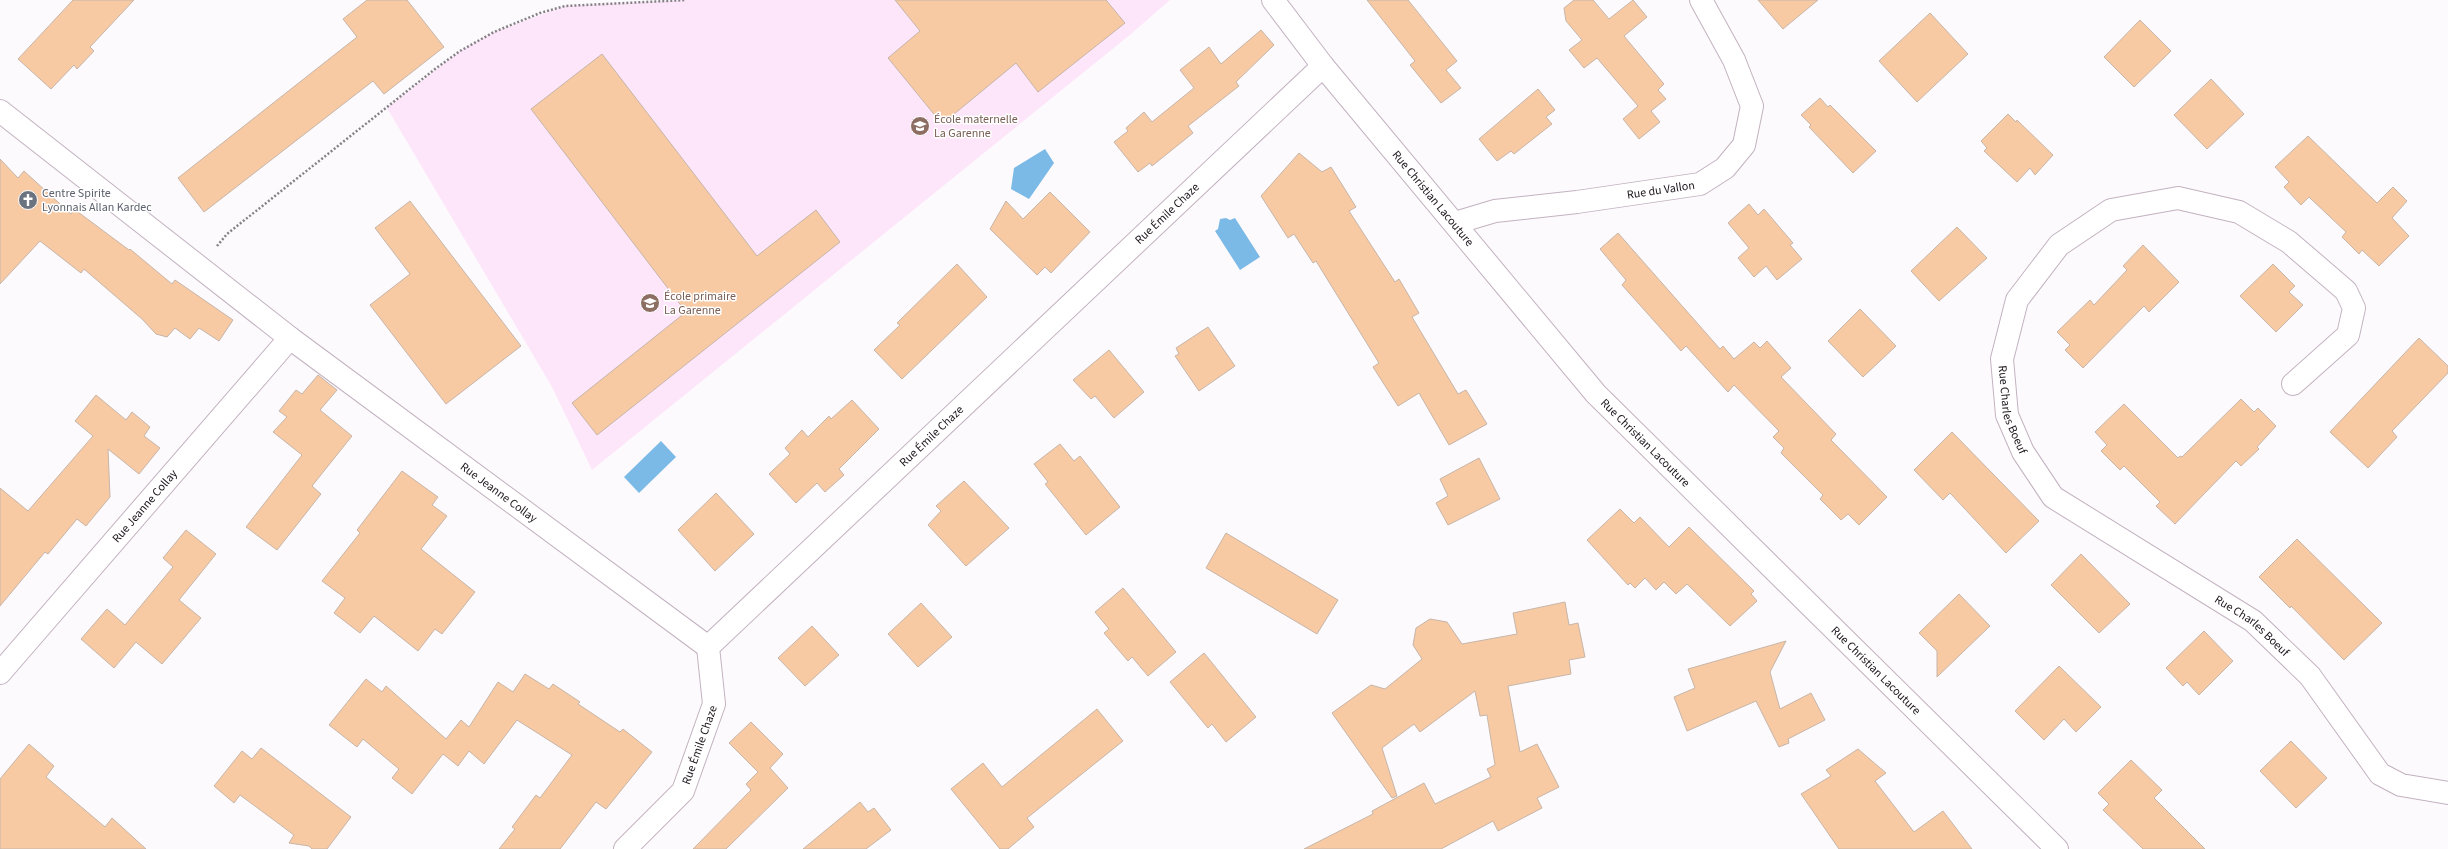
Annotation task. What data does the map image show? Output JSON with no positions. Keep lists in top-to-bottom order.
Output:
{
  "streets": {
    "street": [
      "Rue du Vallon",
      "Rue Christian Lacouture",
      "Rue Émile Chaze",
      "Rue Charles Boeuf",
      "Rue Jeanne Collay"
    ]
  },
  "crossings": [
    ["Rue du Vallon", "Rue Christian Lacouture"],
    ["Rue Christian Lacouture", "Rue Émile Chaze"],
    ["Rue Émile Chaze", "Rue Jeanne Collay"]
  ],
  "places": {
    "school or university": ["École maternelle La Garenne", "École primaire La Garenne"],
    "church": ["Centre Spirite Lyonnais Allan Kardec"]
  }
}
